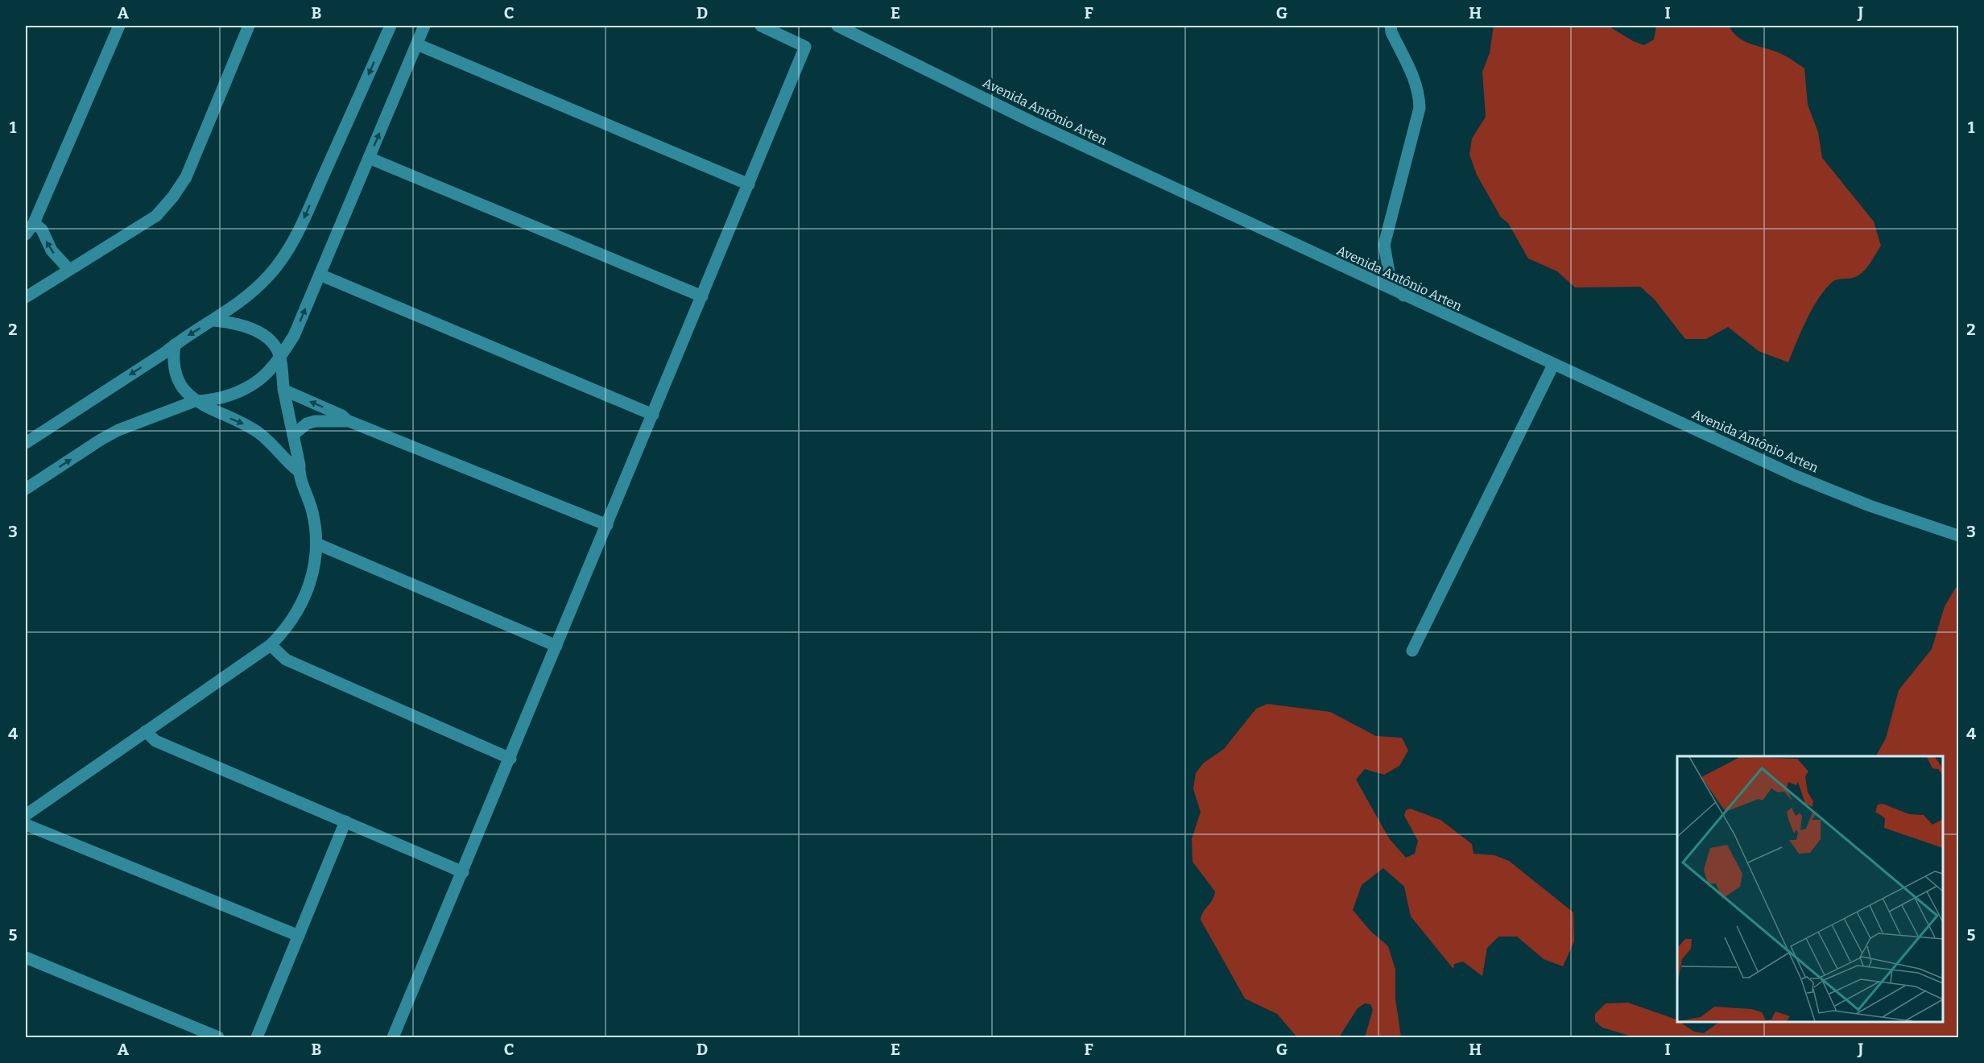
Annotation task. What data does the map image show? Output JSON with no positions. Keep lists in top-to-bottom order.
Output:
{
  "streets": {
    "street": ["Avenida Antônio Arten"]
  },
  "grid": {
    "columns": [
      "A",
      "B",
      "C",
      "D",
      "E",
      "F",
      "G",
      "H",
      "I",
      "J"
    ],
    "rows": [
      "1",
      "2",
      "3",
      "4",
      "5"
    ]
  }
}
